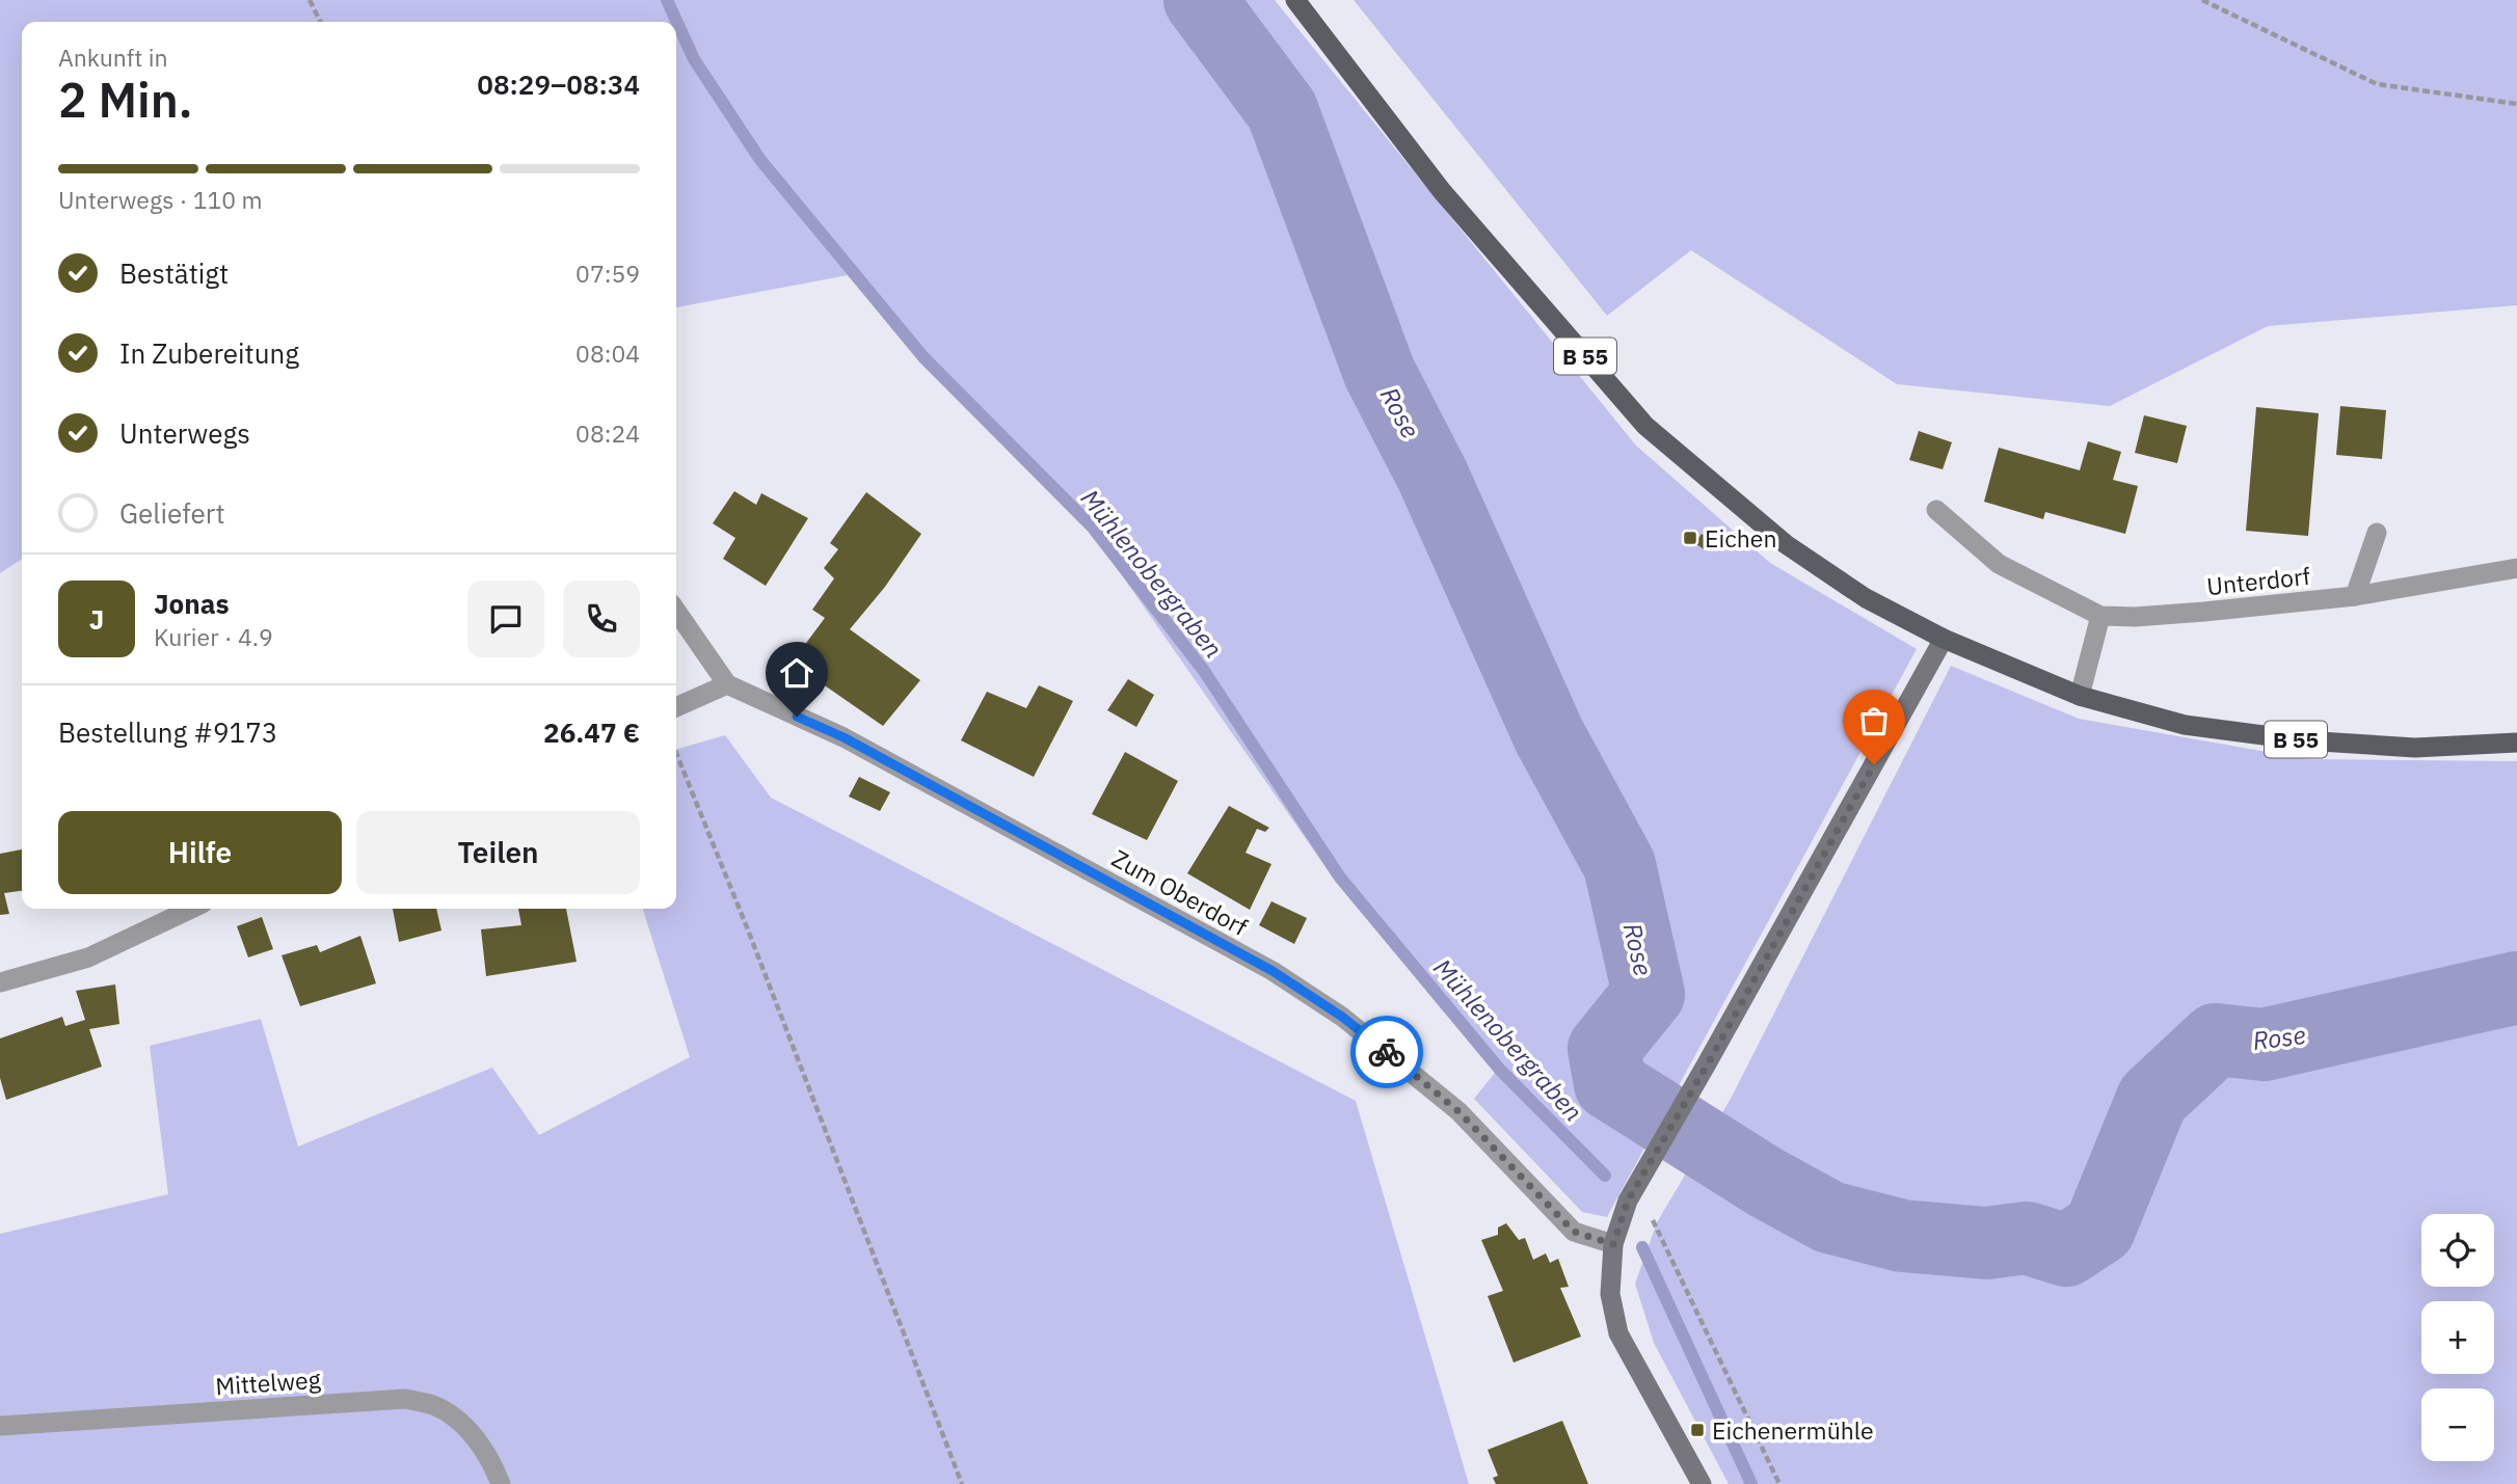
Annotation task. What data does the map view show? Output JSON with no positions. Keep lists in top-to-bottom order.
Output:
{
  "streets": {
    "main road": ["B 55"],
    "street": ["Unterdorf", "Zum Oberdorf", "Mittelweg"]
  },
  "water": ["Rose", "Mühlenobergraben"],
  "places": {
    "transit": ["Eichen", "Eichenermühle"]
  },
  "page": {
    "heading": ["2 Min.", "Ankunft in", "08:29–08:34"],
    "panel": [
      "Jonas",
      "Kurier · 4.9",
      "Bestellung #9173",
      "26.47 €"
    ],
    "bar": "Unterwegs · 110 m",
    "list": [
      ["Bestätigt", "07:59"],
      ["In Zubereitung", "08:04"],
      ["Unterwegs", "08:24"],
      "Geliefert"
    ],
    "round": "J",
    "buttons": ["Hilfe", "Teilen"],
    "map_buttons": ["+", "−"]
  }
}
